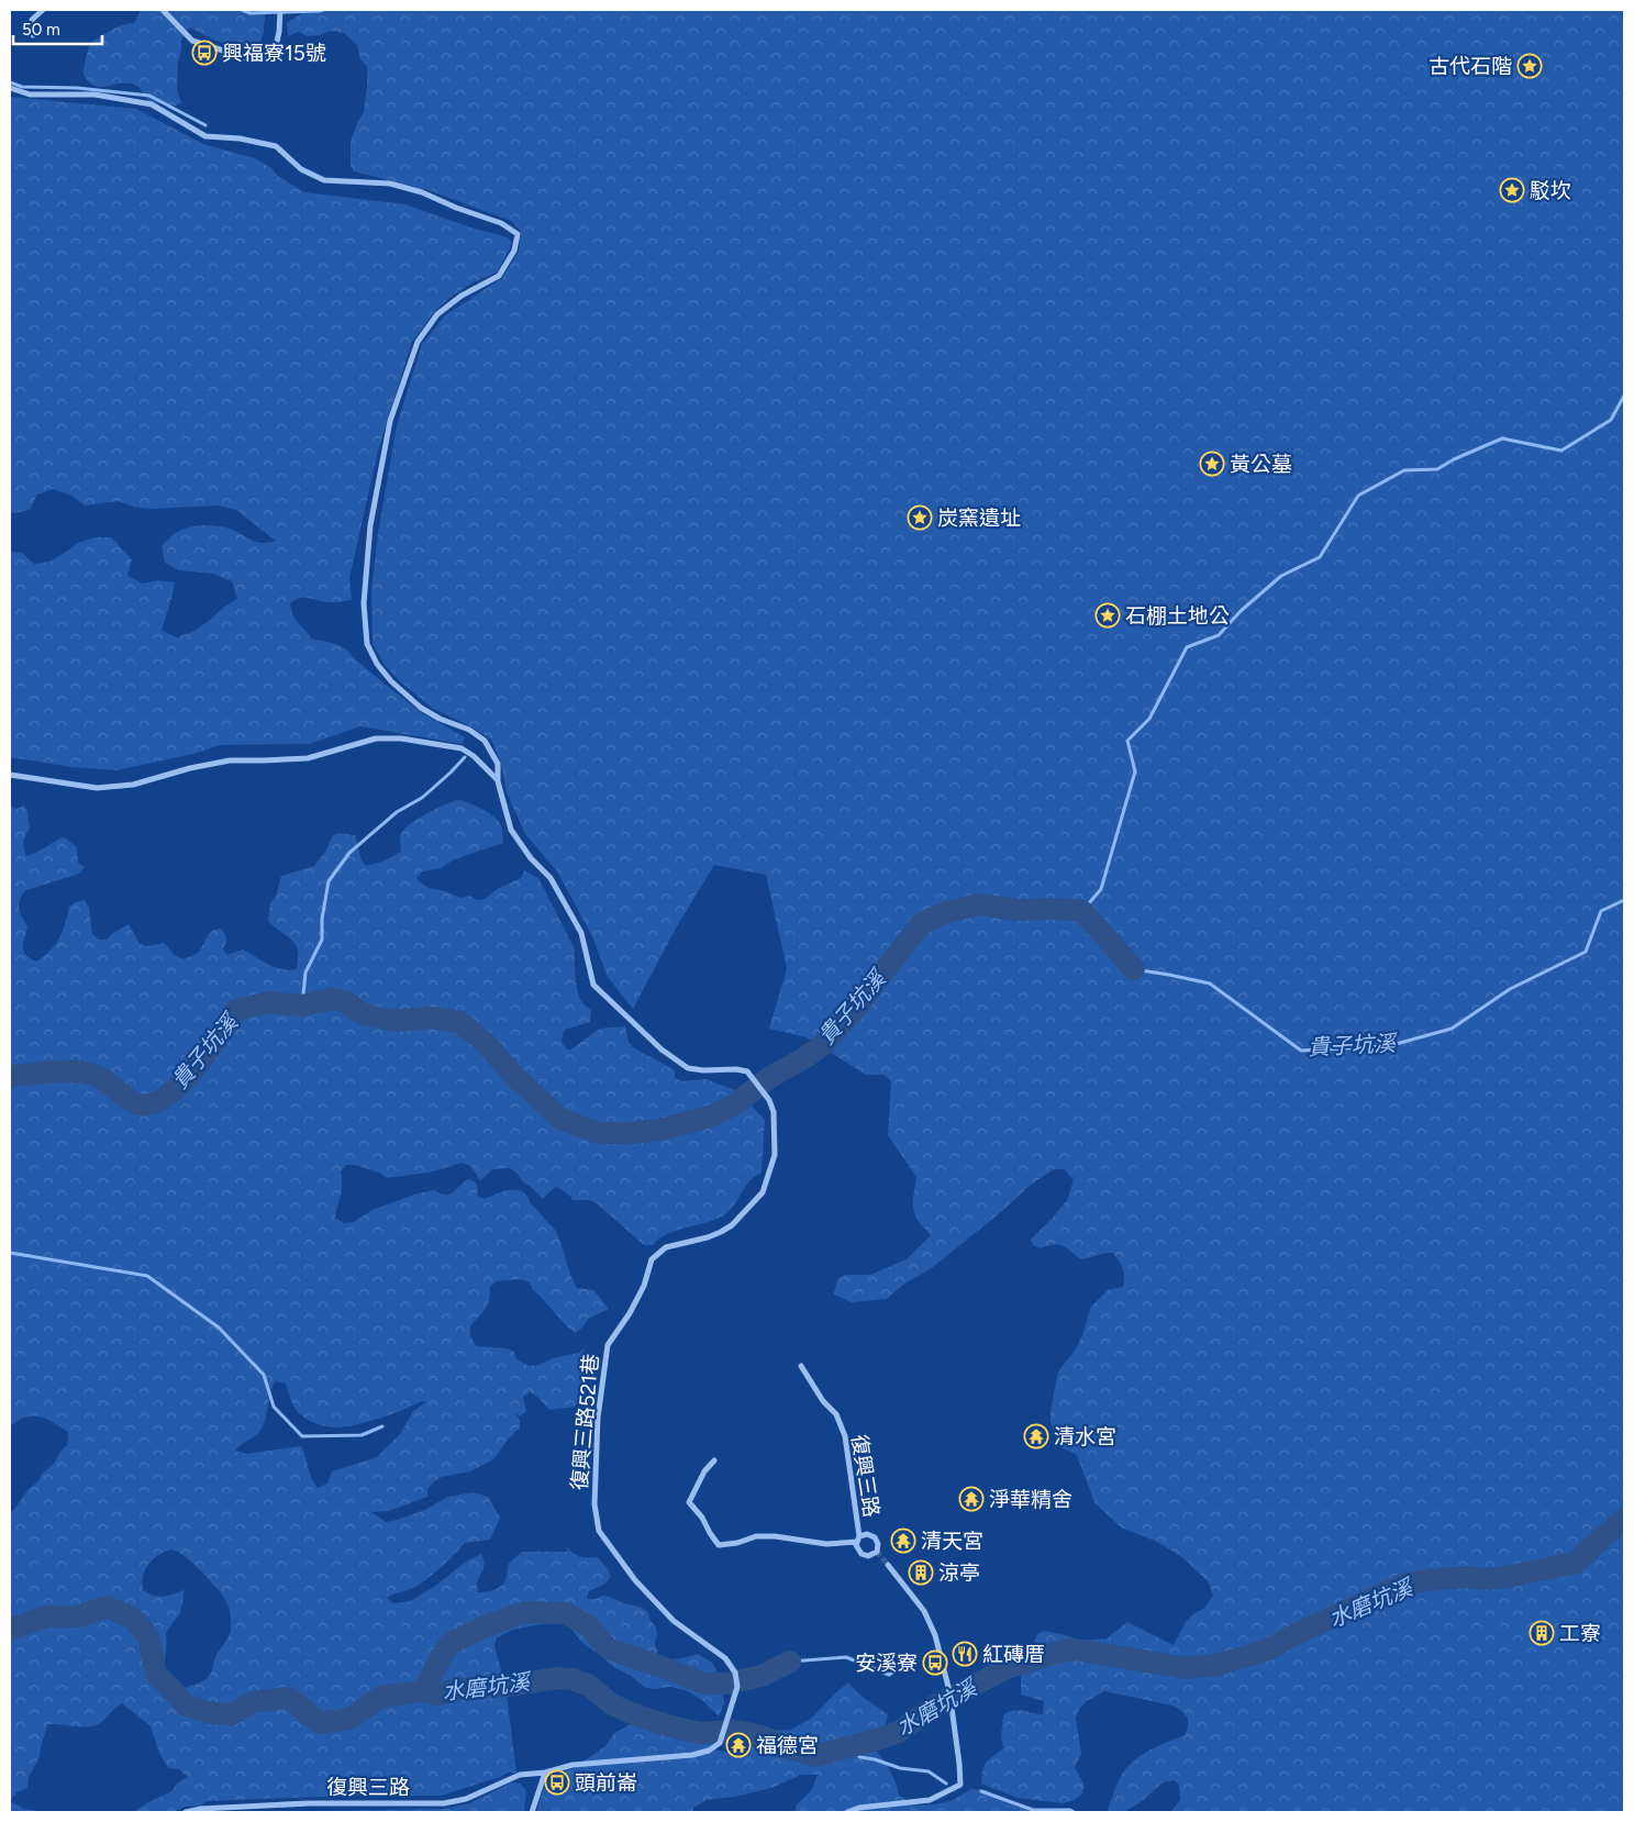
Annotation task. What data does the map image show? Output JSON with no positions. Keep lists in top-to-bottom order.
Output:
{
  "streets": {
    "street": ["復興三路521巷", "復興三路"]
  },
  "crossings": [
    ["復興三路521巷", "復興三路"]
  ],
  "water": ["貴子坑溪", "水磨坑溪"],
  "places": {
    "bus stop": ["興福寮15號", "安溪寮", "頭前崙"],
    "place": [
      "古代石階",
      "駁坎",
      "黃公墓",
      "炭窯遺址",
      "石棚土地公"
    ],
    "temple": [
      "清水宮",
      "淨華精舍",
      "清天宮",
      "福德宮"
    ],
    "building": ["涼亭", "工寮"],
    "restaurant": ["紅磚厝"]
  },
  "scale_bar": "50 m"
}
